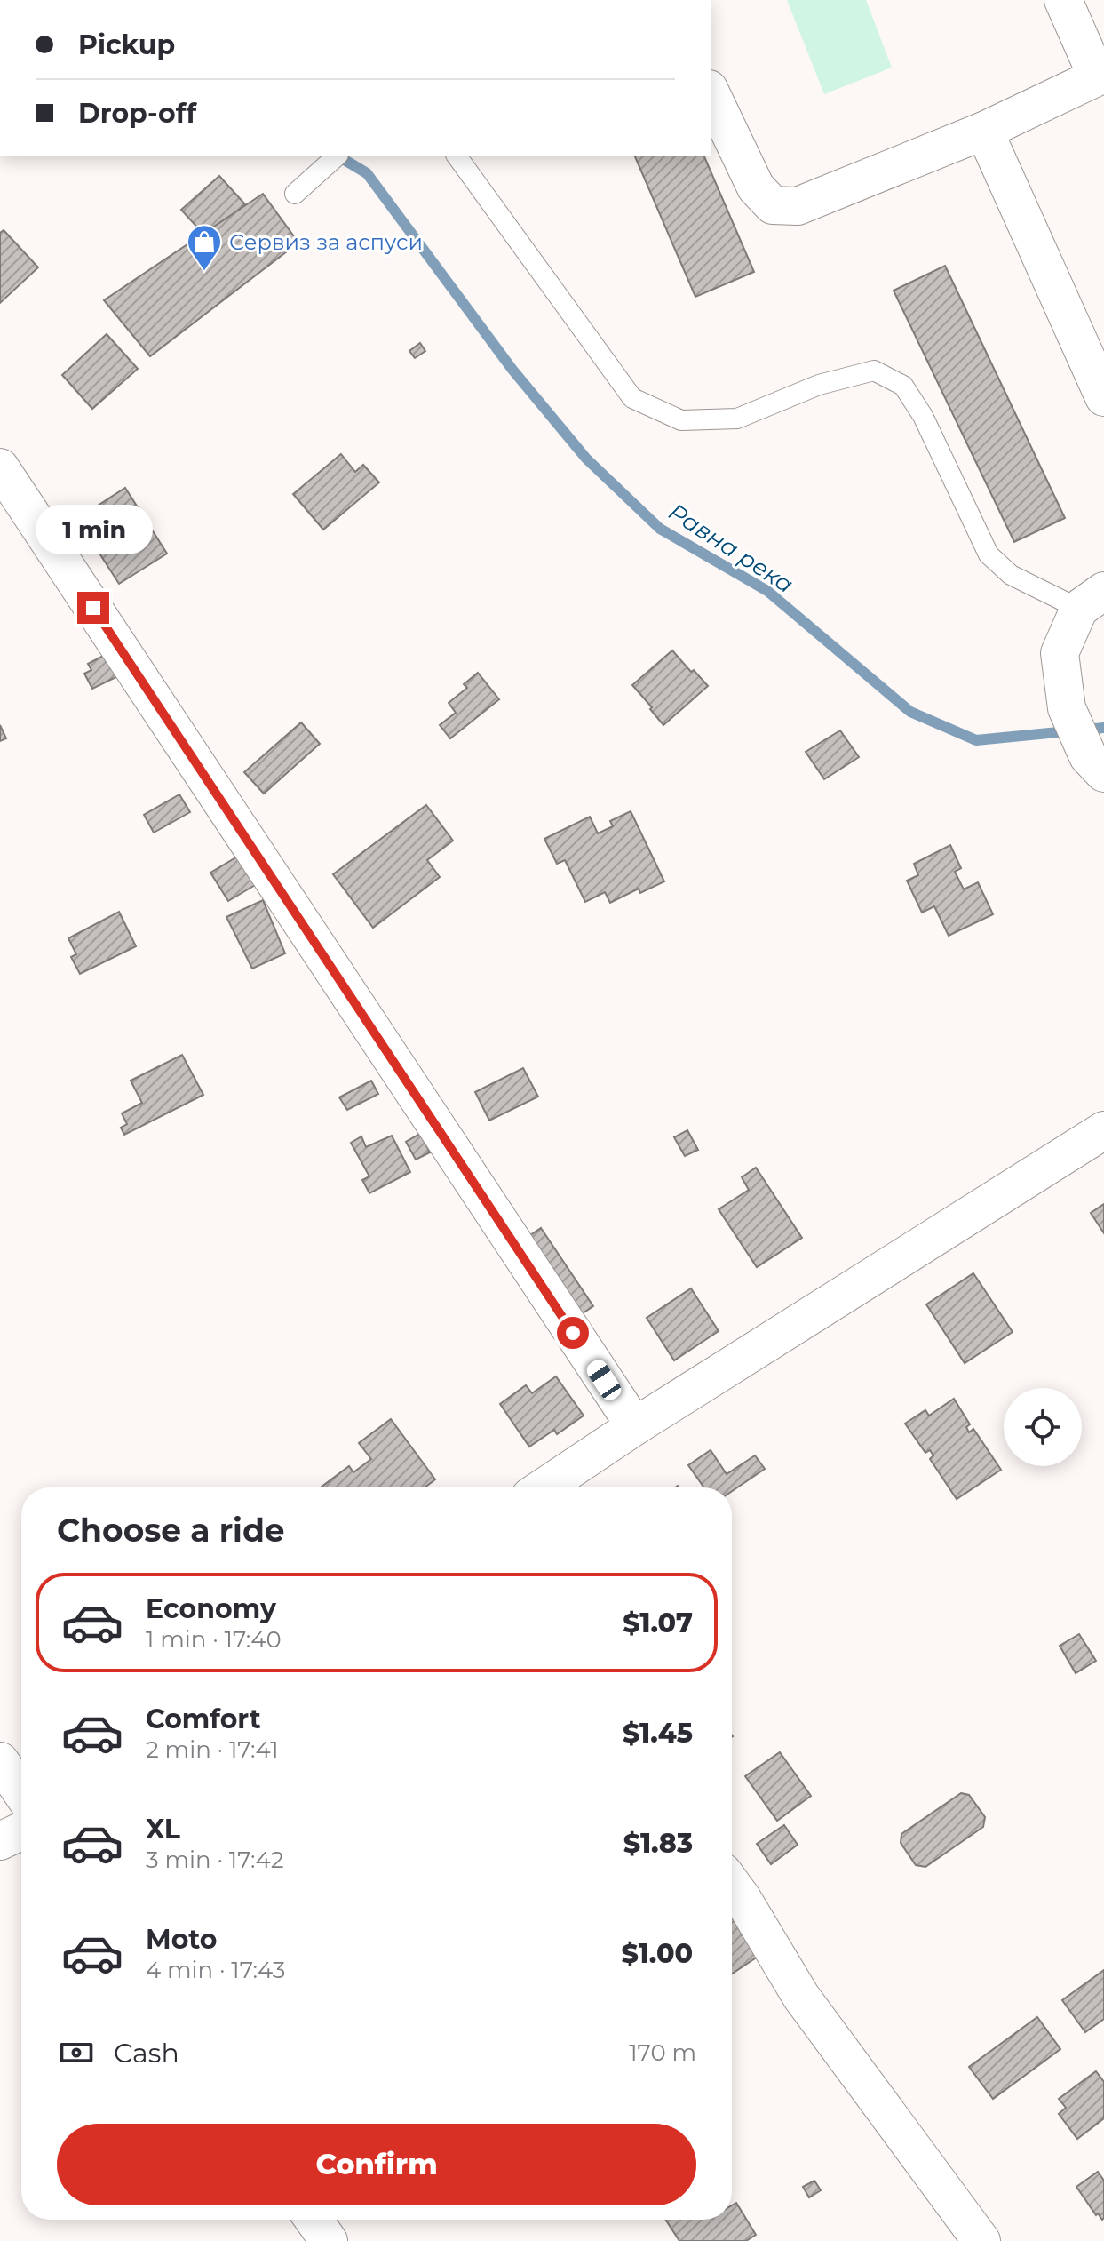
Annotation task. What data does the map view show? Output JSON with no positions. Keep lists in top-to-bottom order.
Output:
{
  "water": ["Равна река"],
  "places": {
    "shop": ["Сервиз за аспуси"]
  },
  "page": {
    "banner": ["Pickup", "Drop-off"],
    "bubble": "1 min",
    "heading": "Choose a ride",
    "list": [
      {
        "name": "Economy",
        "note": "1 min · 17:40",
        "value": "$1.07"
      },
      {
        "name": "Comfort",
        "note": "2 min · 17:41",
        "value": "$1.45"
      },
      {
        "name": "XL",
        "note": "3 min · 17:42",
        "value": "$1.83"
      },
      {
        "name": "Moto",
        "note": "4 min · 17:43",
        "value": "$1.00"
      }
    ],
    "pay": ["Cash", "170 m"],
    "buttons": "Confirm"
  }
}
